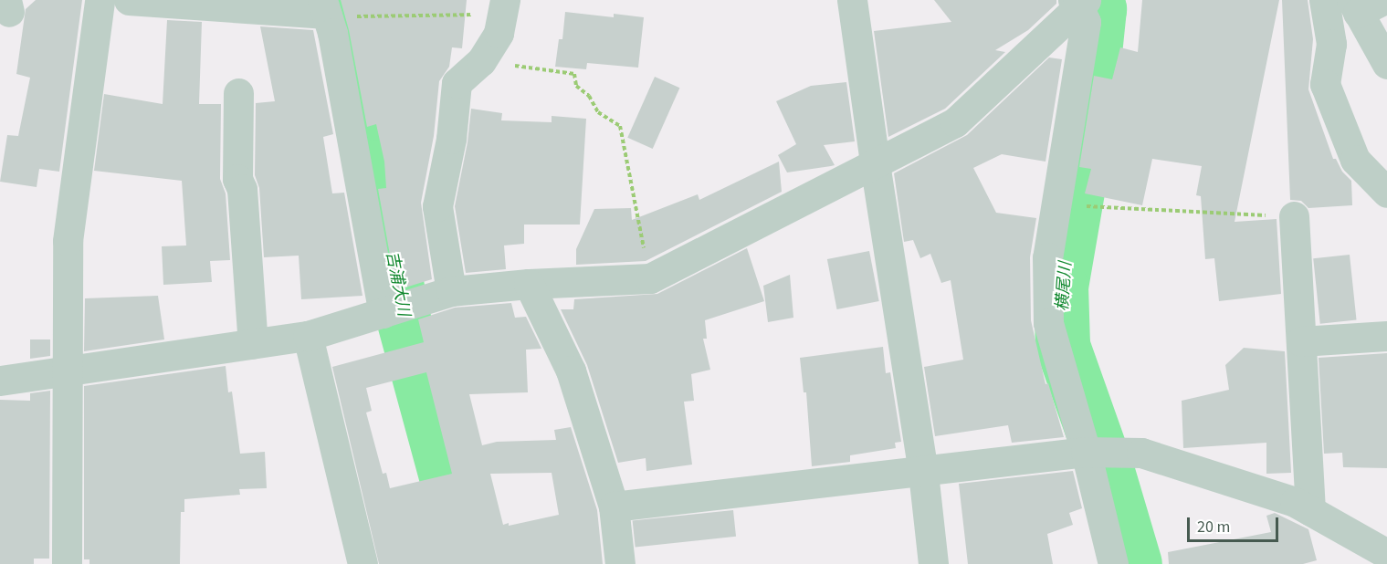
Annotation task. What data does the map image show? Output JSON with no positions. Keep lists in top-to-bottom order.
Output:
{
  "water": ["吉浦大川", "横尾川"],
  "scale_bar": "20 m"
}
